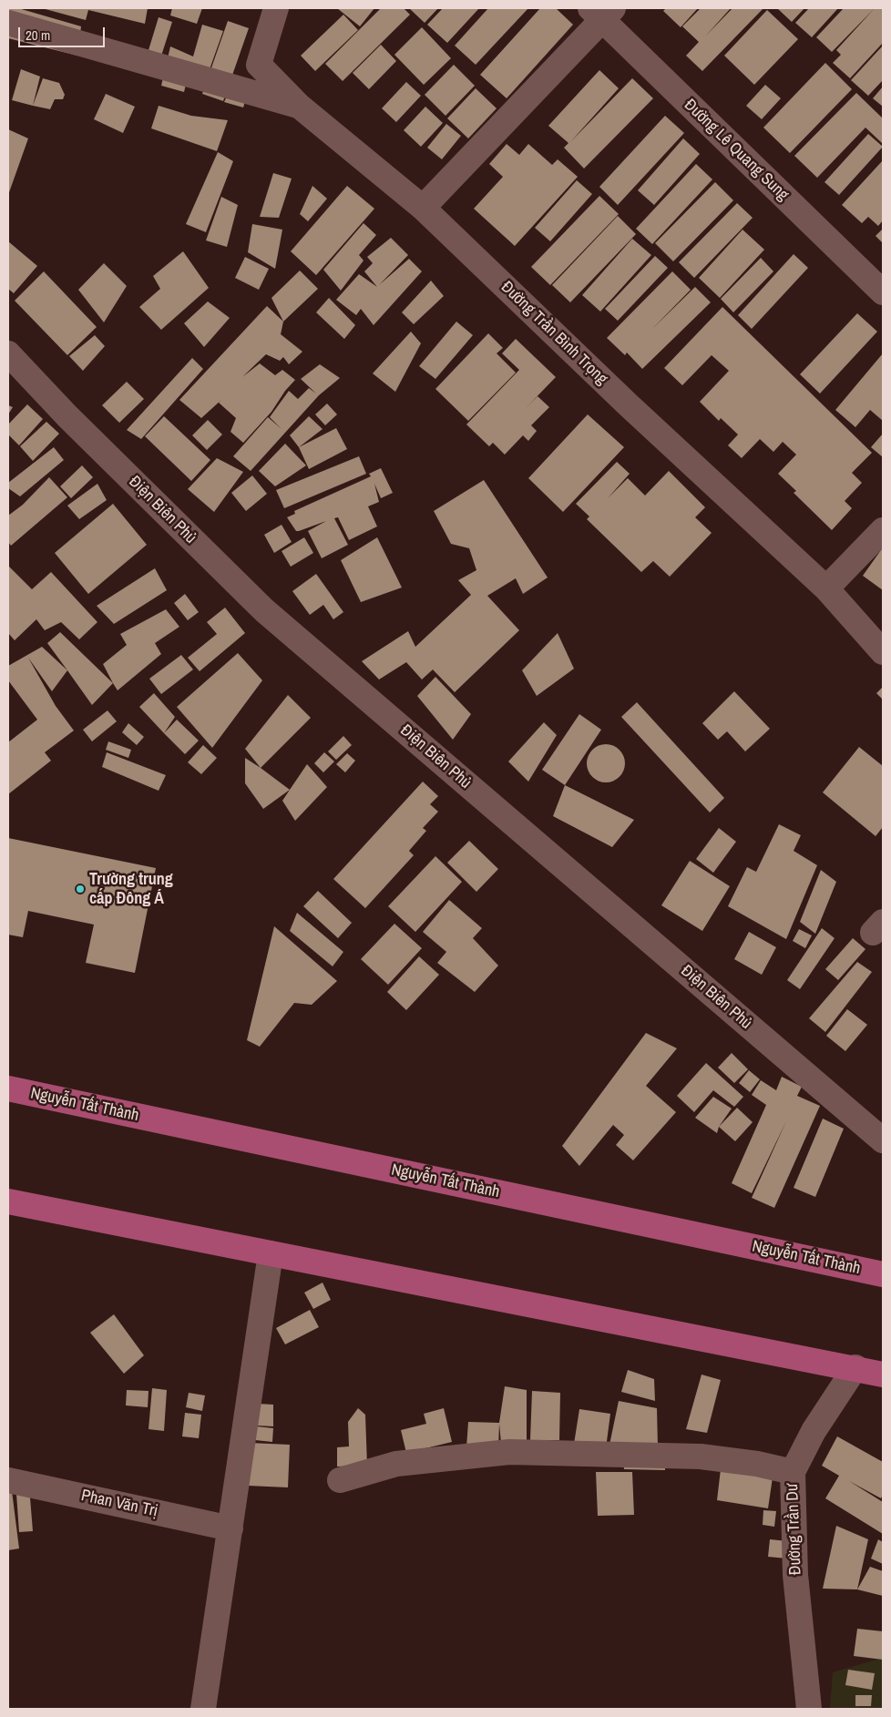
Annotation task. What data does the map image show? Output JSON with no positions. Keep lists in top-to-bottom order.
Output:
{
  "streets": {
    "main road": ["Nguyễn Tất Thành"],
    "street": [
      "Đường Lê Quang Sung",
      "Đường Trần Bình Trọng",
      "Điện Biên Phủ",
      "Phan Văn Trị",
      "Đường Trần Dư"
    ]
  },
  "places": ["Trường trung cấp Đông Á"],
  "scale_bar": "20 m"
}
